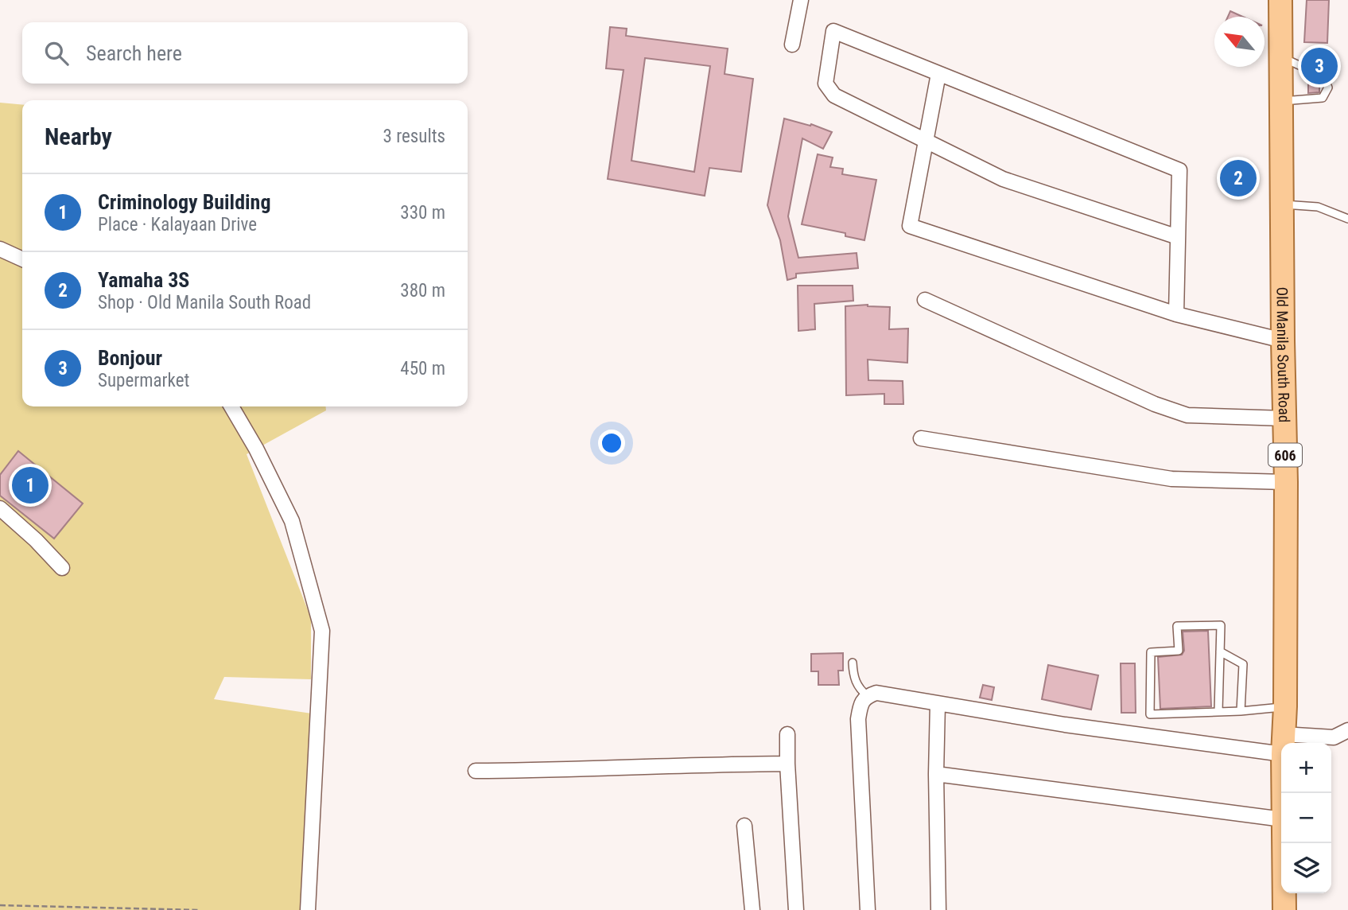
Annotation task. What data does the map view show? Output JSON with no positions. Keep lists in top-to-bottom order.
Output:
{
  "streets": {
    "main road": ["Old Manila South Road", "606"]
  },
  "north": "top left",
  "page": {
    "search": "Search here",
    "pins": ["3", "2", "1"],
    "heading": ["Nearby", "3 results"],
    "list": [
      {
        "mark": "1",
        "name": "Criminology Building",
        "note": "Place · Kalayaan Drive",
        "value": "330 m"
      },
      {
        "mark": "2",
        "name": "Yamaha 3S",
        "note": "Shop · Old Manila South Road",
        "value": "380 m"
      },
      {
        "mark": "3",
        "name": "Bonjour",
        "note": "Supermarket",
        "value": "450 m"
      }
    ],
    "map_buttons": ["+", "−"]
  }
}
